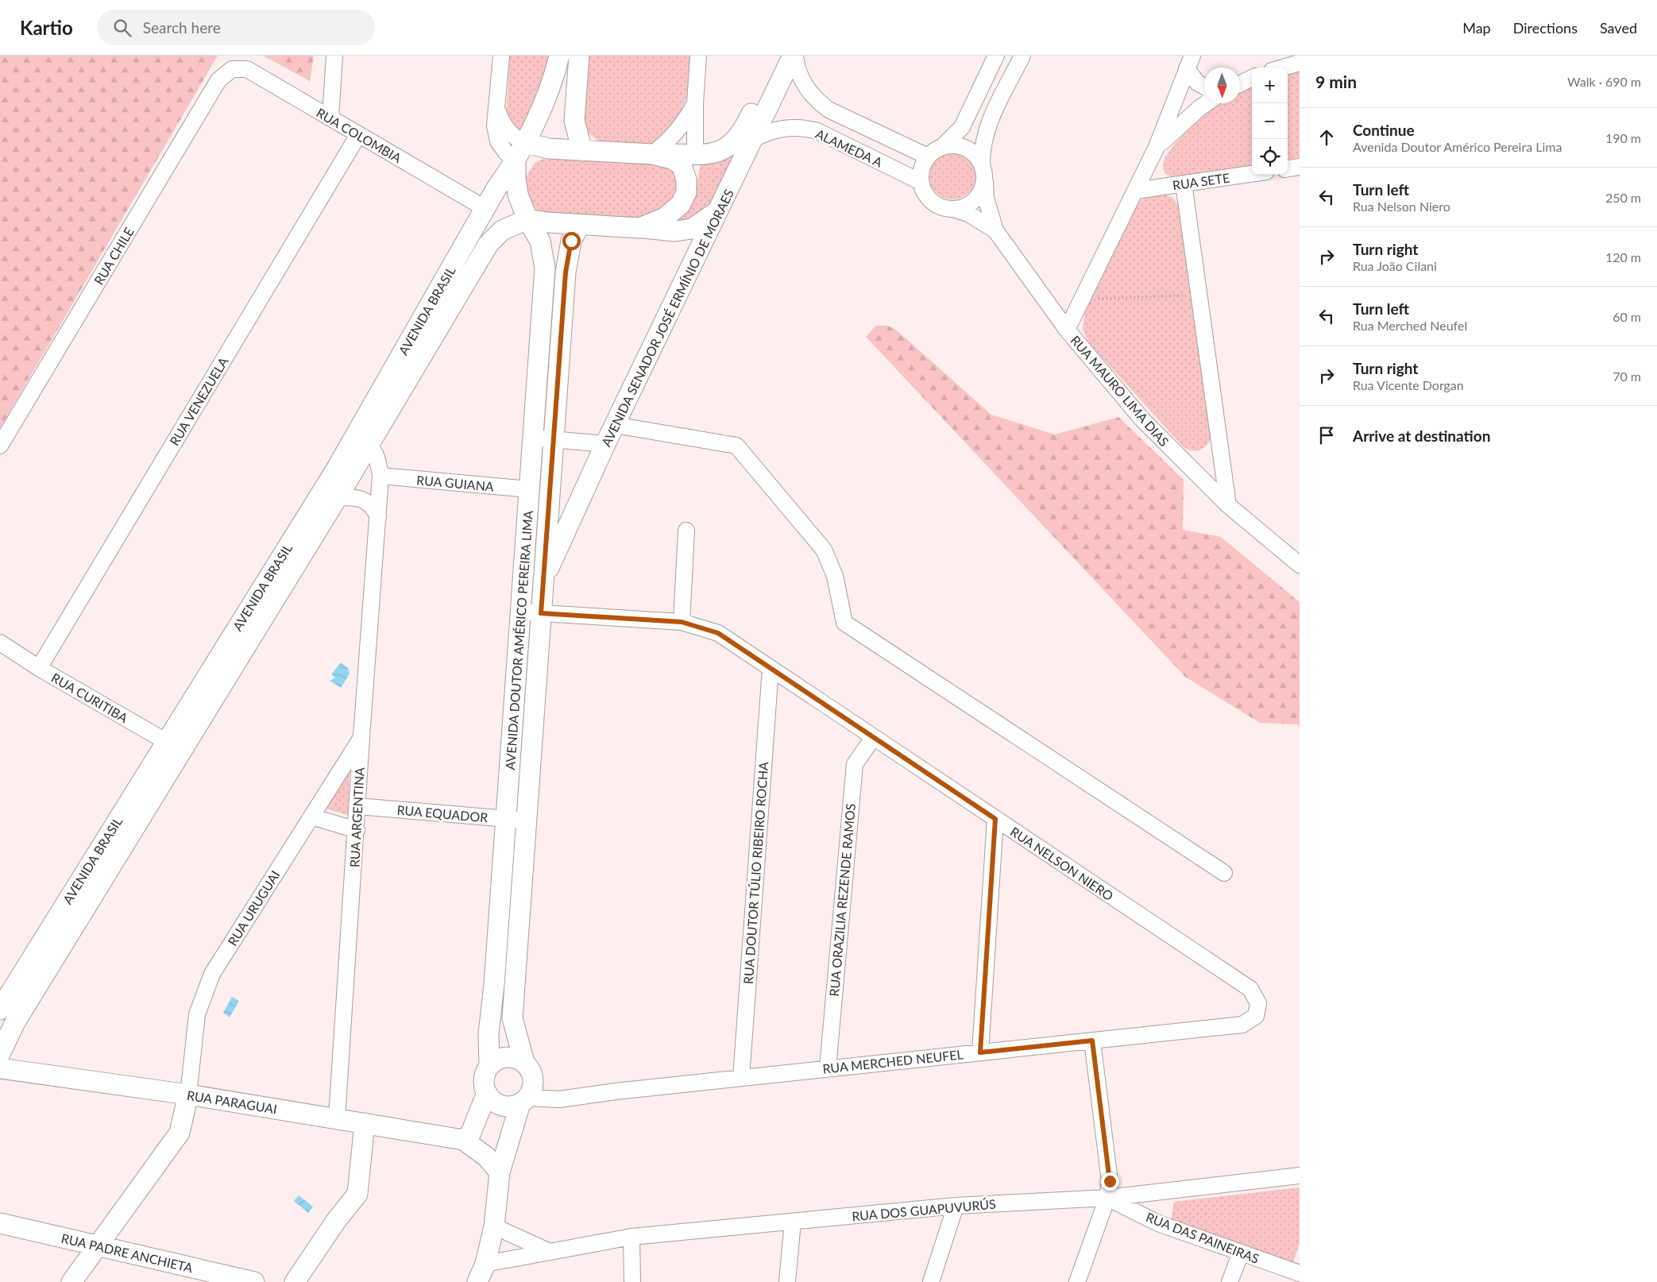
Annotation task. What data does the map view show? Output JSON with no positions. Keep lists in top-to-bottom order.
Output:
{
  "streets": {
    "main road": [
      "AVENIDA BRASIL",
      "AVENIDA SENADOR JOSÉ ERMÍNIO DE MORAES",
      "AVENIDA DOUTOR AMÉRICO PEREIRA LIMA",
      "RUA PARAGUAI",
      "RUA PADRE ANCHIETA"
    ],
    "street": [
      "RUA COLOMBIA",
      "ALAMEDA A",
      "RUA SETE",
      "RUA CHILE",
      "RUA MAURO LIMA DIAS",
      "RUA VENEZUELA",
      "RUA GUIANA",
      "RUA CURITIBA",
      "RUA EQUADOR",
      "RUA ARGENTINA",
      "RUA NELSON NIERO",
      "RUA DOUTOR TÚLIO RIBEIRO ROCHA",
      "RUA ORAZILIA REZENDE RAMOS",
      "RUA URUGUAI",
      "RUA MERCHED NEUFEL",
      "RUA DOS GUAPUVURÚS",
      "RUA DAS PAINEIRAS"
    ]
  },
  "crossings": [
    ["RUA COLOMBIA", "RUA CHILE"],
    ["RUA COLOMBIA", "AVENIDA BRASIL"],
    ["RUA COLOMBIA", "RUA VENEZUELA"],
    ["ALAMEDA A", "AVENIDA SENADOR JOSÉ ERMÍNIO DE MORAES"],
    ["AVENIDA BRASIL", "AVENIDA DOUTOR AMÉRICO PEREIRA LIMA"],
    ["AVENIDA BRASIL", "RUA CURITIBA"],
    ["AVENIDA BRASIL", "RUA ARGENTINA"],
    ["AVENIDA SENADOR JOSÉ ERMÍNIO DE MORAES", "AVENIDA DOUTOR AMÉRICO PEREIRA LIMA"],
    ["RUA VENEZUELA", "RUA CURITIBA"],
    ["RUA GUIANA", "AVENIDA DOUTOR AMÉRICO PEREIRA LIMA"],
    ["RUA GUIANA", "RUA ARGENTINA"],
    ["AVENIDA DOUTOR AMÉRICO PEREIRA LIMA", "RUA EQUADOR"],
    ["AVENIDA DOUTOR AMÉRICO PEREIRA LIMA", "RUA NELSON NIERO"],
    ["AVENIDA DOUTOR AMÉRICO PEREIRA LIMA", "RUA MERCHED NEUFEL"],
    ["RUA EQUADOR", "RUA ARGENTINA"],
    ["RUA ARGENTINA", "RUA URUGUAI"],
    ["RUA ARGENTINA", "RUA PARAGUAI"],
    ["RUA NELSON NIERO", "RUA DOUTOR TÚLIO RIBEIRO ROCHA"],
    ["RUA NELSON NIERO", "RUA ORAZILIA REZENDE RAMOS"],
    ["RUA NELSON NIERO", "RUA MERCHED NEUFEL"],
    ["RUA DOUTOR TÚLIO RIBEIRO ROCHA", "RUA MERCHED NEUFEL"],
    ["RUA ORAZILIA REZENDE RAMOS", "RUA MERCHED NEUFEL"],
    ["RUA URUGUAI", "RUA PARAGUAI"],
    ["RUA DOS GUAPUVURÚS", "RUA DAS PAINEIRAS"]
  ],
  "north": "bottom",
  "page": {
    "header": "Kartio",
    "search": "Search here",
    "nav": ["Map", "Directions", "Saved"],
    "heading": ["9 min", "Walk · 690 m"],
    "map_buttons": ["+", "−"],
    "list": [
      ["Continue", "Avenida Doutor Américo Pereira Lima", "190 m"],
      ["Turn left", "Rua Nelson Niero", "250 m"],
      ["Turn right", "Rua João Cilani", "120 m"],
      ["Turn left", "Rua Merched Neufel", "60 m"],
      ["Turn right", "Rua Vicente Dorgan", "70 m"],
      "Arrive at destination"
    ]
  }
}
